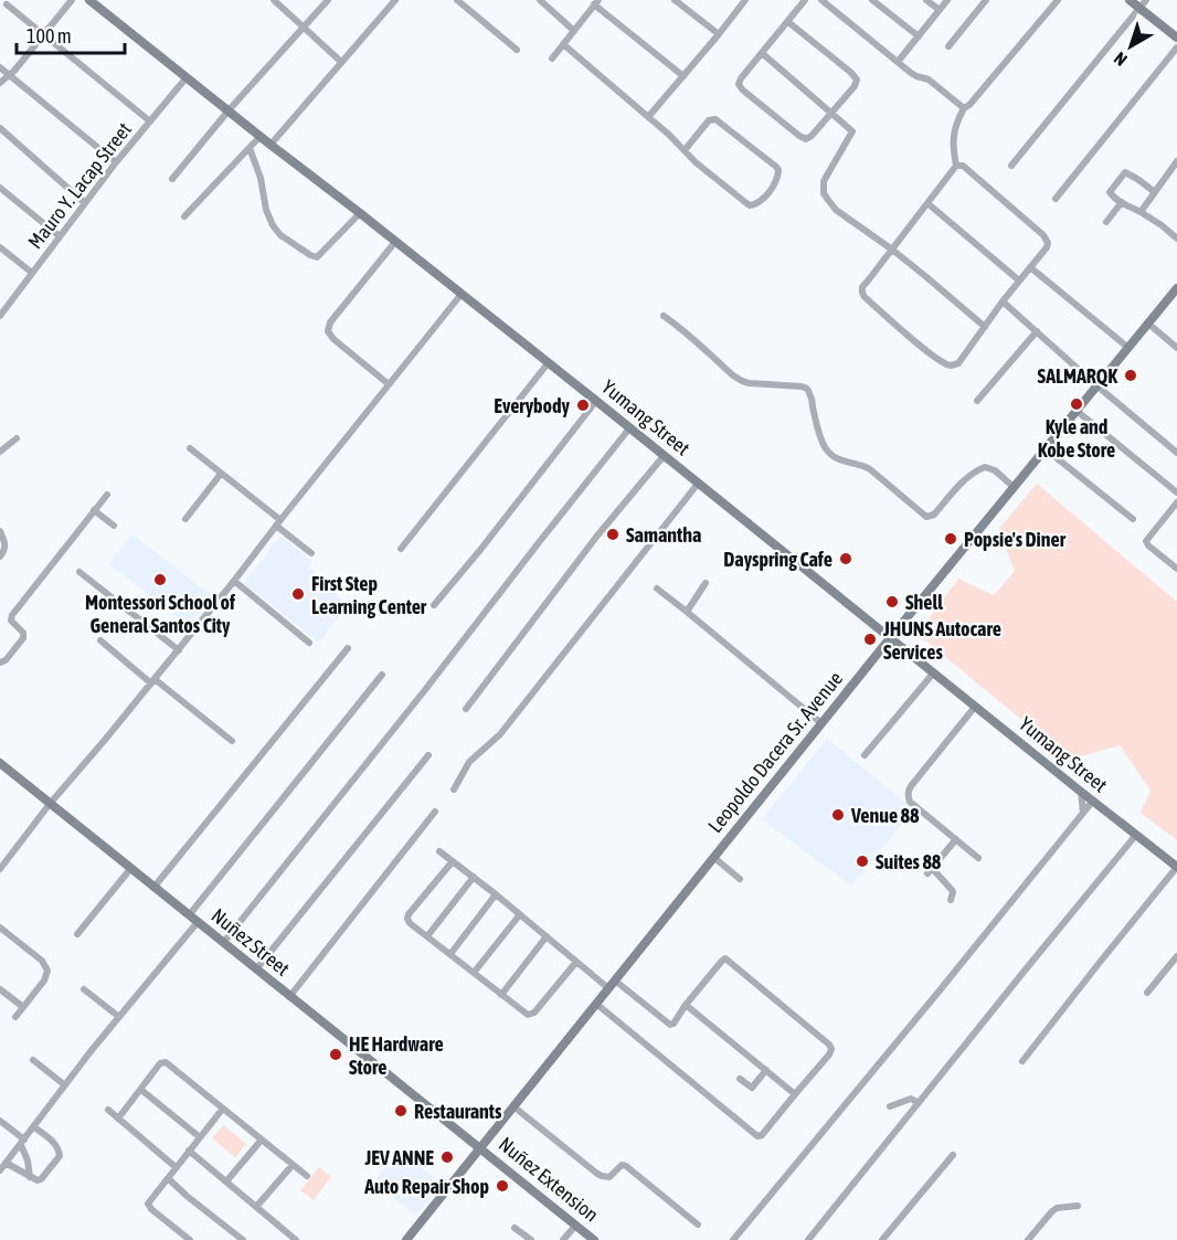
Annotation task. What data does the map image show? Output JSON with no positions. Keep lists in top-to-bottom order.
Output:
{
  "streets": {
    "main road": [
      "Yumang Street",
      "Leopoldo Dacera Sr. Avenue",
      "Nuñez Street",
      "Nuñez Extension"
    ],
    "street": ["Mauro Y. Lacap Street"]
  },
  "crossings": [
    ["Mauro Y. Lacap Street", "Yumang Street"],
    ["Yumang Street", "Leopoldo Dacera Sr. Avenue"],
    ["Leopoldo Dacera Sr. Avenue", "Nuñez Street"],
    ["Leopoldo Dacera Sr. Avenue", "Nuñez Extension"],
    ["Nuñez Street", "Nuñez Extension"]
  ],
  "places": [
    "SALMARQK",
    "Kyle and Kobe Store",
    "Everybody",
    "Samantha",
    "Popsie's Diner",
    "Dayspring Cafe",
    "Montessori School of General Santos City",
    "First Step Learning Center",
    "Shell",
    "JHUNS Autocare Services",
    "Venue 88",
    "Suites 88",
    "HE Hardware Store",
    "Restaurants",
    "JEV ANNE",
    "Auto Repair Shop"
  ],
  "scale_bar": "100 m",
  "north": "bottom left"
}
